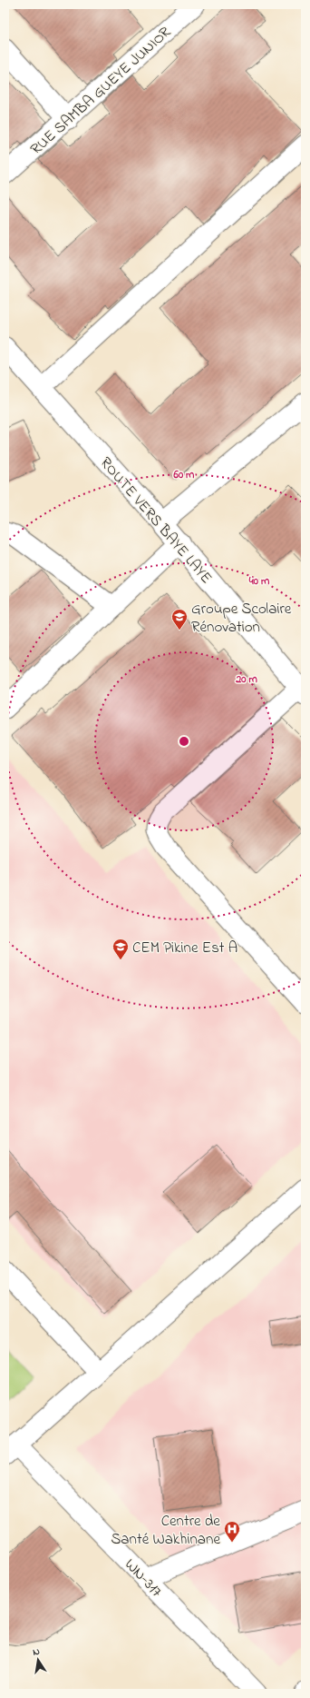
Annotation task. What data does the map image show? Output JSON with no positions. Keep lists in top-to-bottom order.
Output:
{
  "streets": {
    "street": ["RUE SAMBA GUEYE JUNIOR", "ROUTE VERS BAYE LAYE", "WN-317"]
  },
  "places": {
    "school or university": ["Groupe Scolaire Rénovation", "CEM Pikine Est A"],
    "hospital": ["Centre de Santé Wakhinane"]
  },
  "north": "top",
  "rings": ["60 m", "40 m", "20 m"]
}
